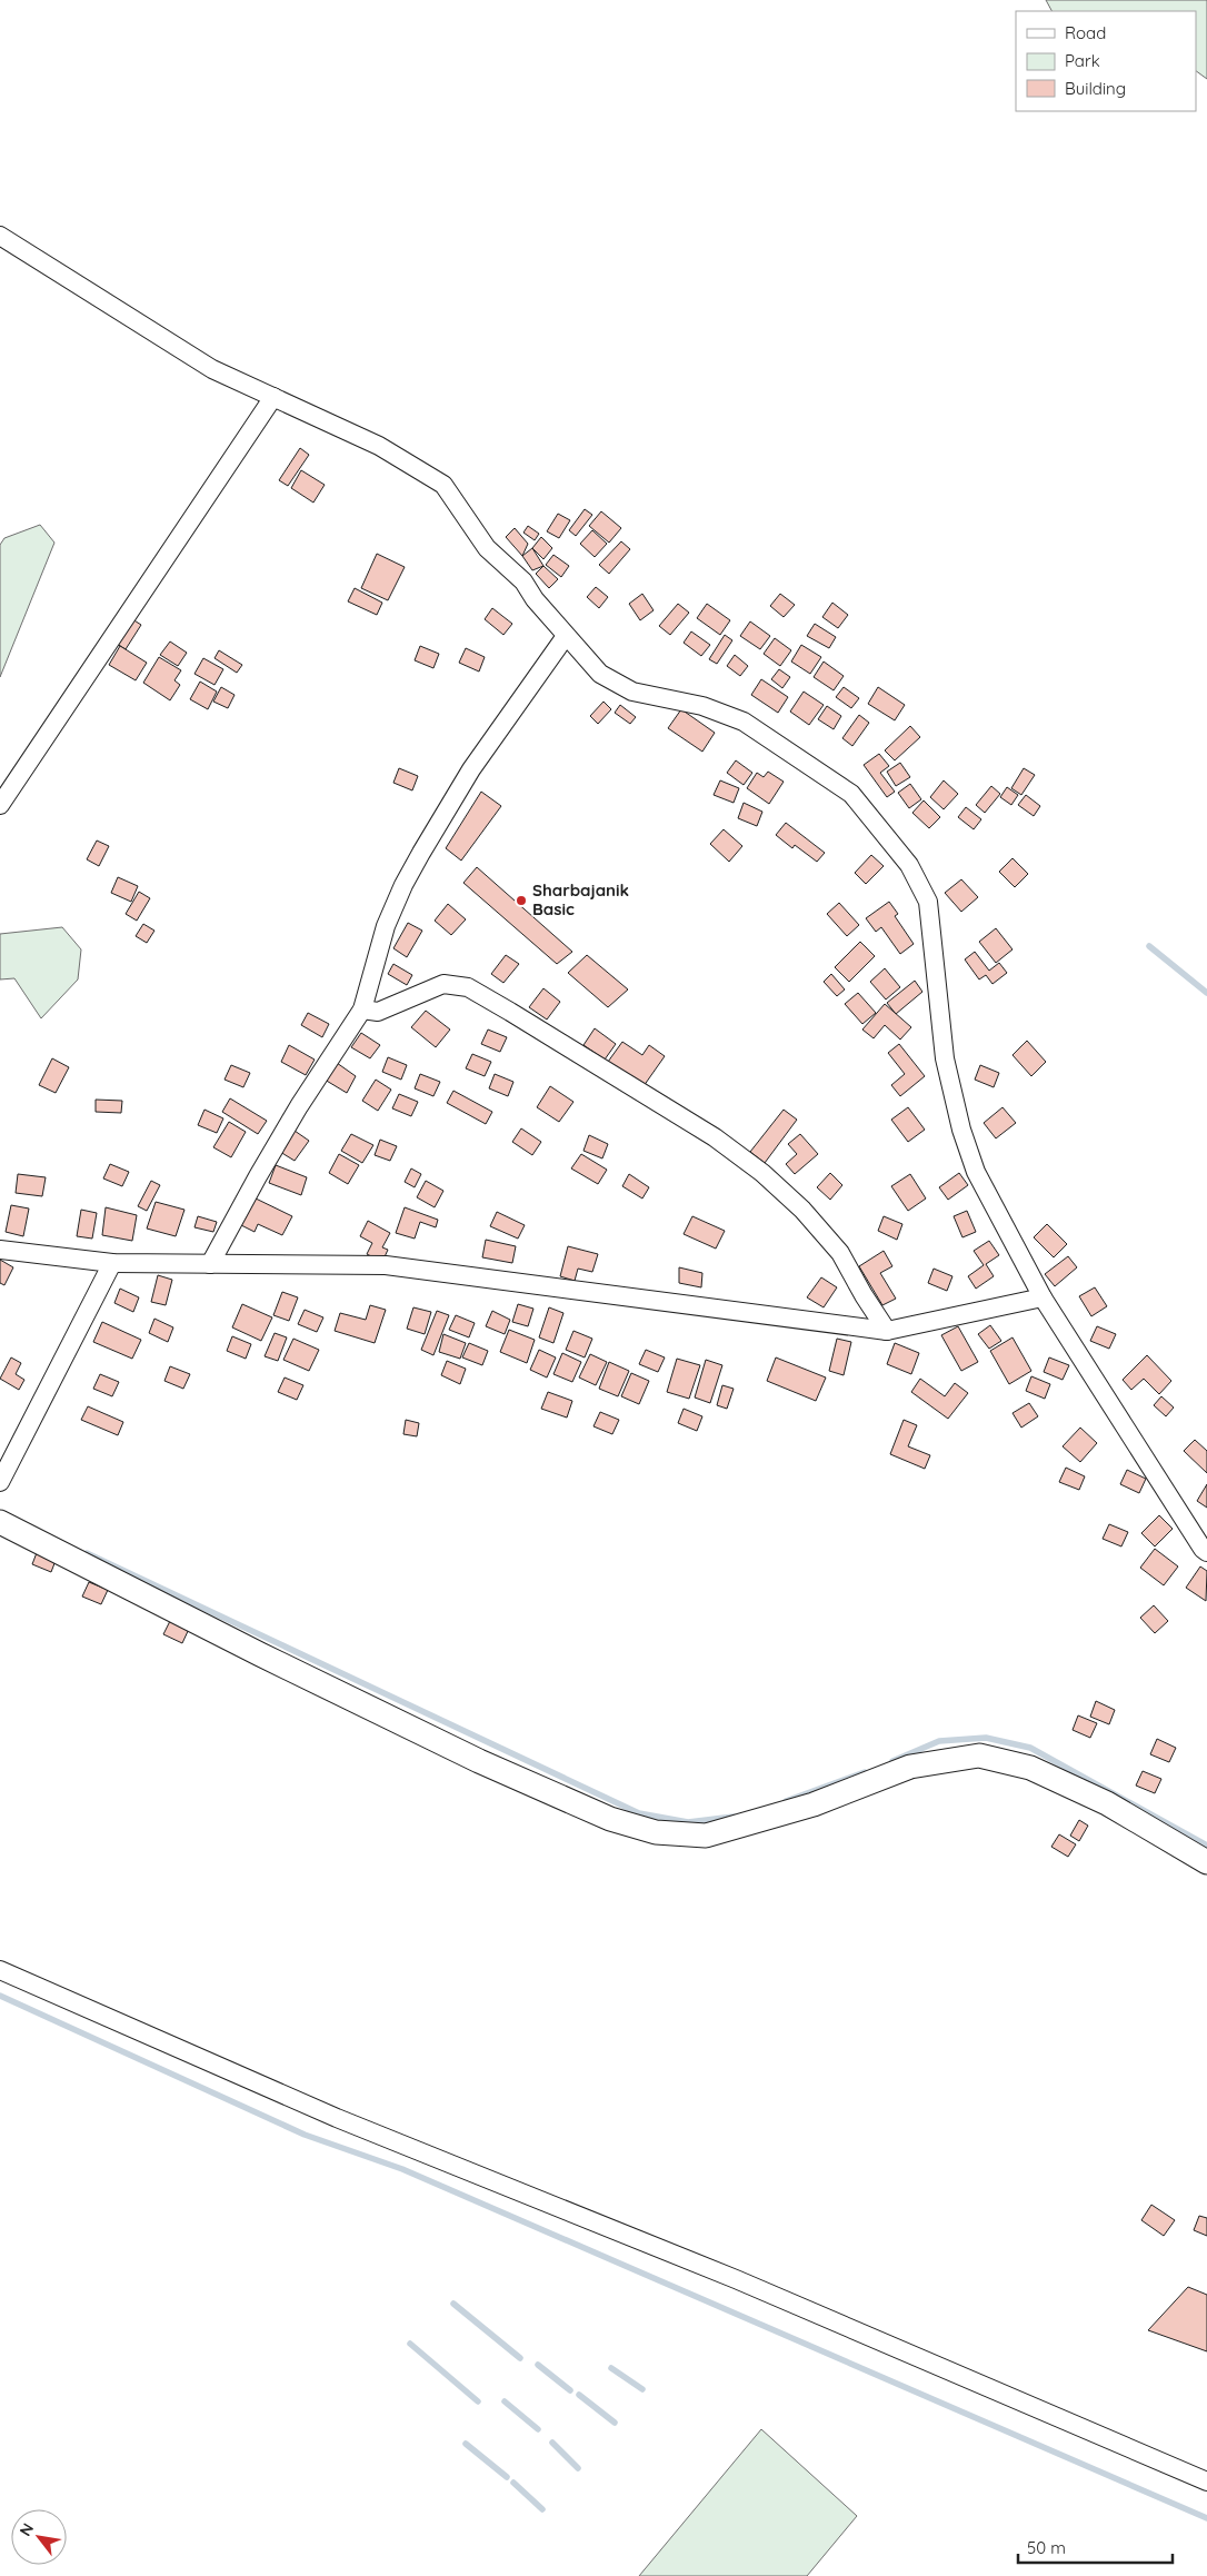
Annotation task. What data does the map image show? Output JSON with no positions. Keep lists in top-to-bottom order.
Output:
{
  "places": ["Sharbajanik Basic"],
  "legend": ["Road", "Park", "Building"],
  "scale_bar": "50 m",
  "north": "top left"
}
